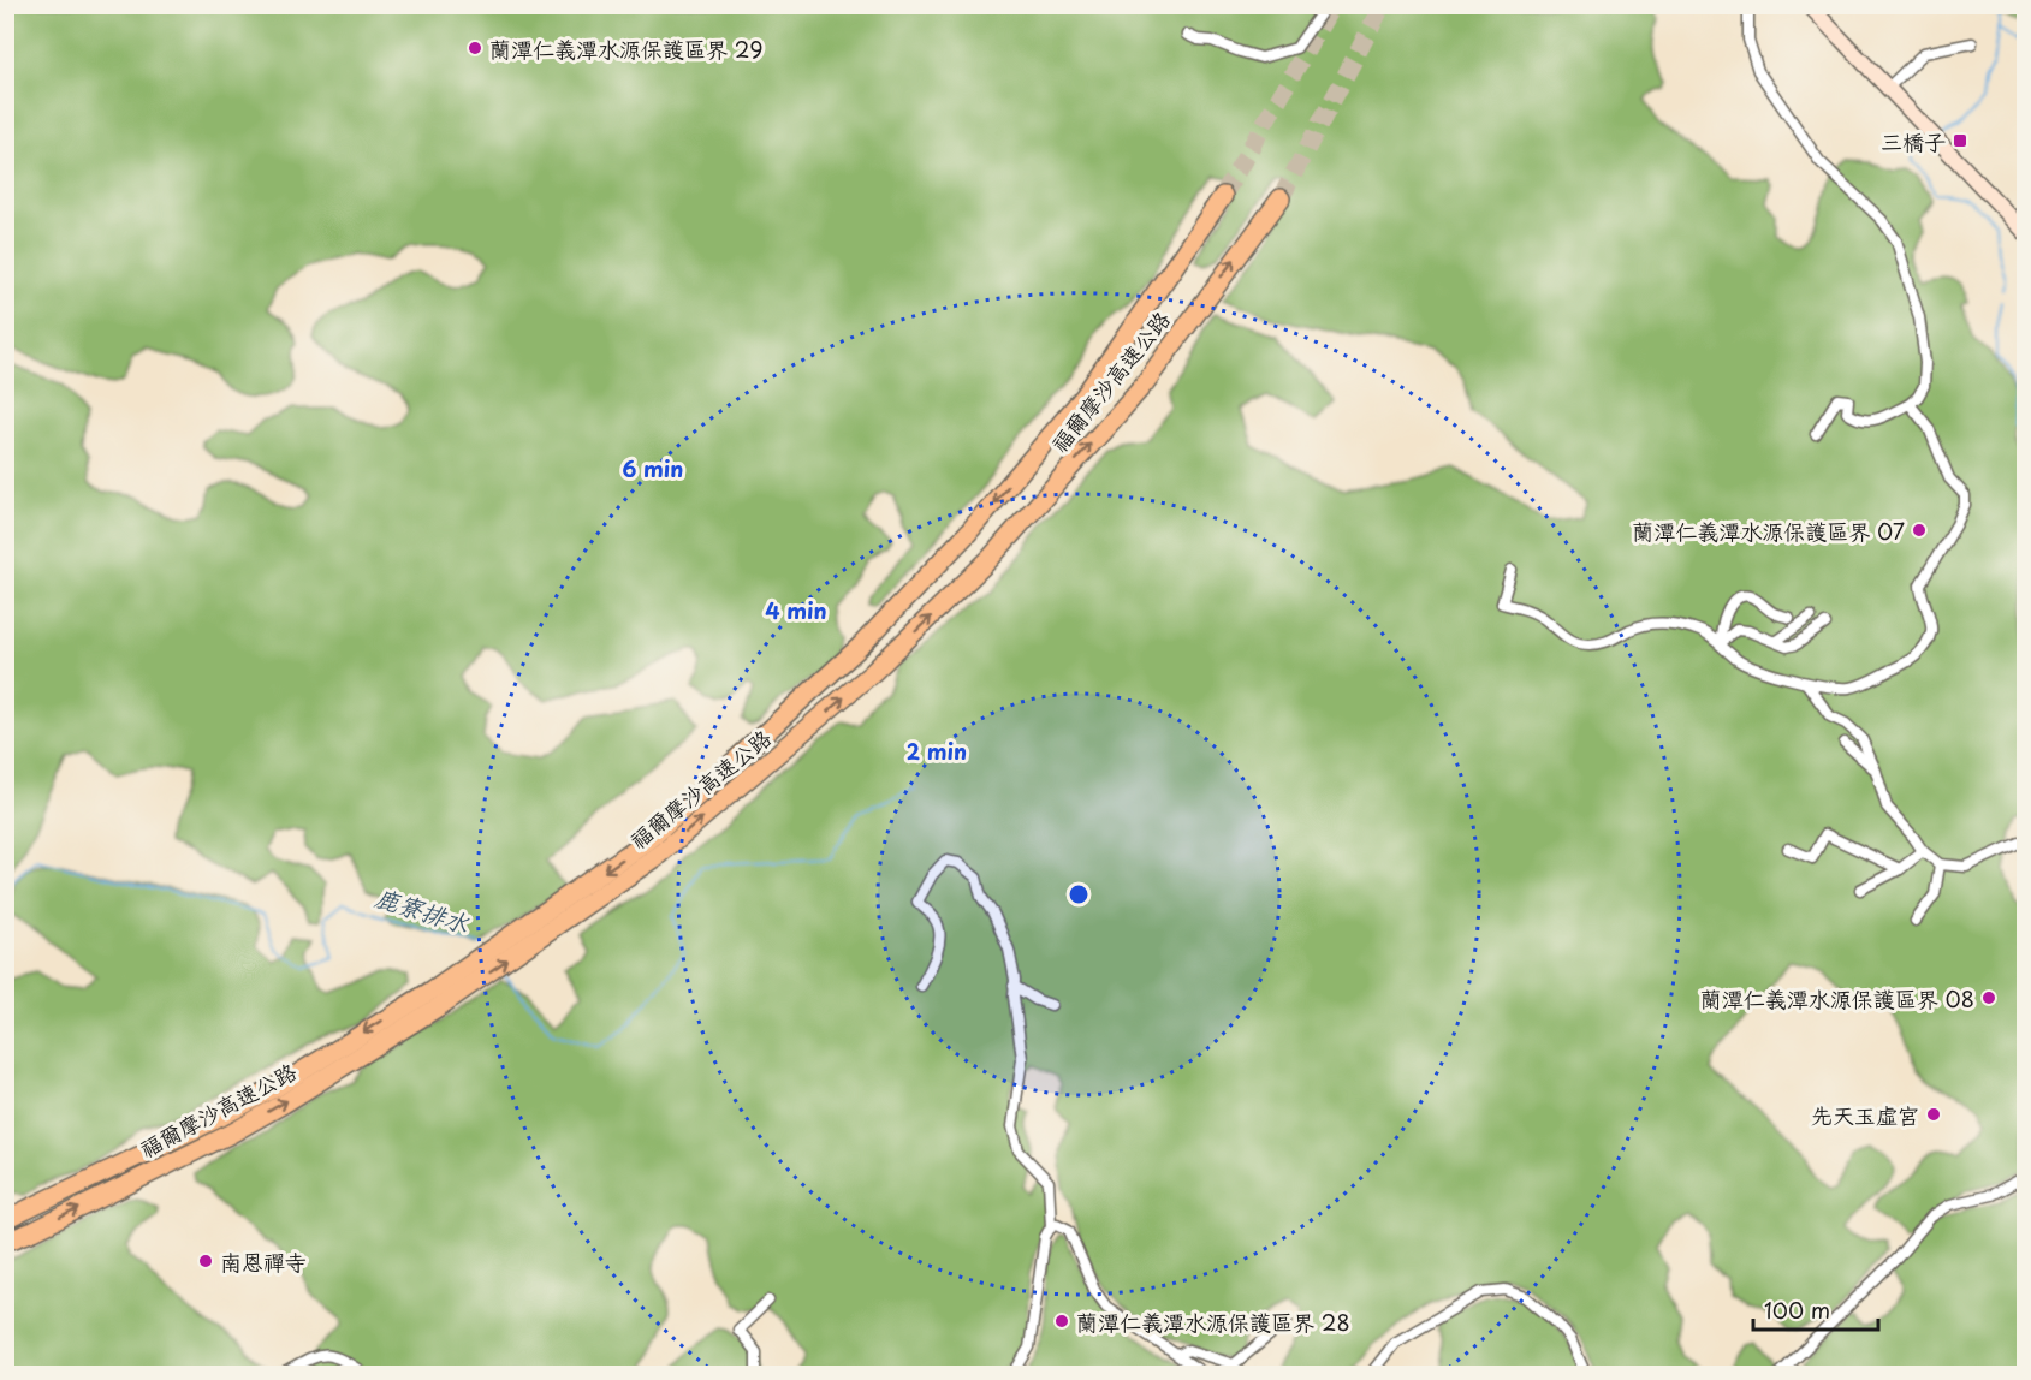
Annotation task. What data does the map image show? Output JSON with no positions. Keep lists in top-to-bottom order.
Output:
{
  "streets": {
    "highway": ["福爾摩沙高速公路"]
  },
  "water": ["鹿寮排水"],
  "places": {
    "other": [
      "蘭潭仁義潭水源保護區界 29",
      "蘭潭仁義潭水源保護區界 07",
      "蘭潭仁義潭水源保護區界 08",
      "先天玉虛宮",
      "南恩禪寺",
      "蘭潭仁義潭水源保護區界 28"
    ],
    "transit": ["三橋子"]
  },
  "scale_bar": "100 m",
  "rings": ["6 min", "4 min", "2 min"]
}
